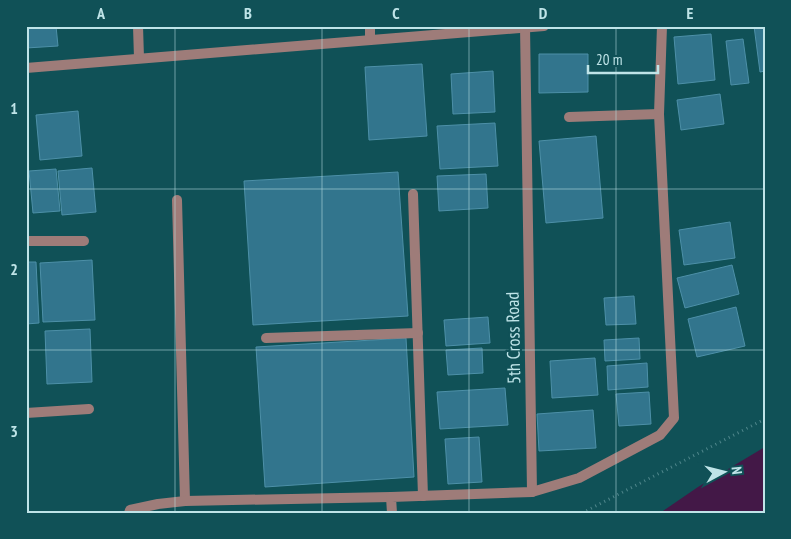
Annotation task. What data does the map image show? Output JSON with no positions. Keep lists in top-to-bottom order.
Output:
{
  "streets": {
    "street": ["5th Cross Road"]
  },
  "scale_bar": "20 m",
  "north": "right",
  "grid": {
    "columns": [
      "A",
      "B",
      "C",
      "D",
      "E"
    ],
    "rows": ["1", "2", "3"]
  }
}
